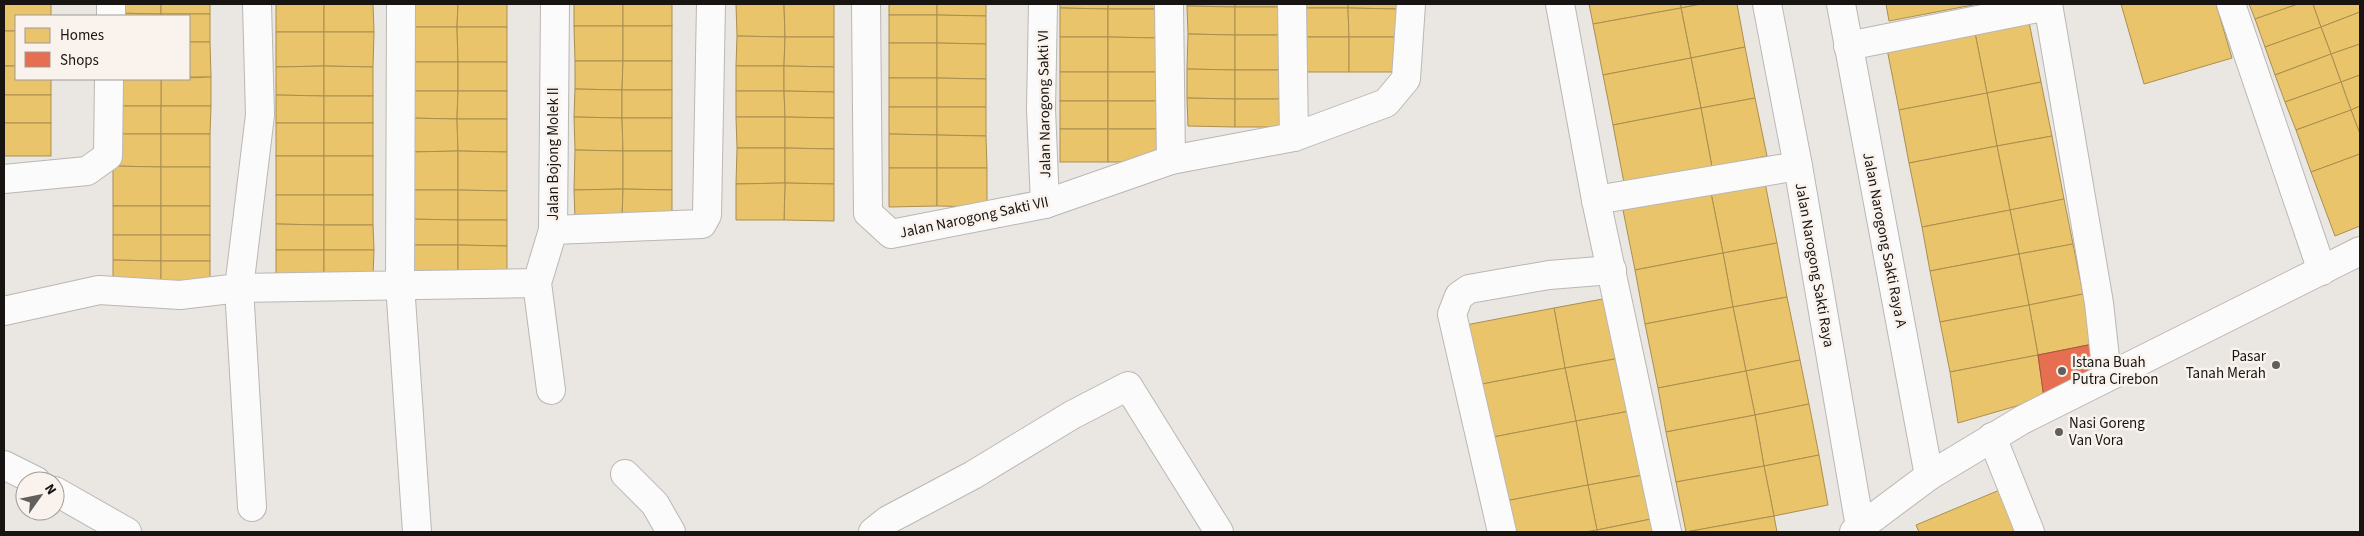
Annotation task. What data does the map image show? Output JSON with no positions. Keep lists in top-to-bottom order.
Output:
{
  "streets": {
    "street": [
      "Jalan Narogong Sakti VI",
      "Jalan Bojong Molek II",
      "Jalan Narogong Sakti VII",
      "Jalan Narogong Sakti Raya A",
      "Jalan Narogong Sakti Raya"
    ]
  },
  "crossings": [
    ["Jalan Narogong Sakti VI", "Jalan Narogong Sakti VII"]
  ],
  "places": ["Pasar Tanah Merah", "Istana Buah Putra Cirebon", "Nasi Goreng Van Vora"],
  "legend": ["Homes", "Shops"],
  "north": "top right"
}
